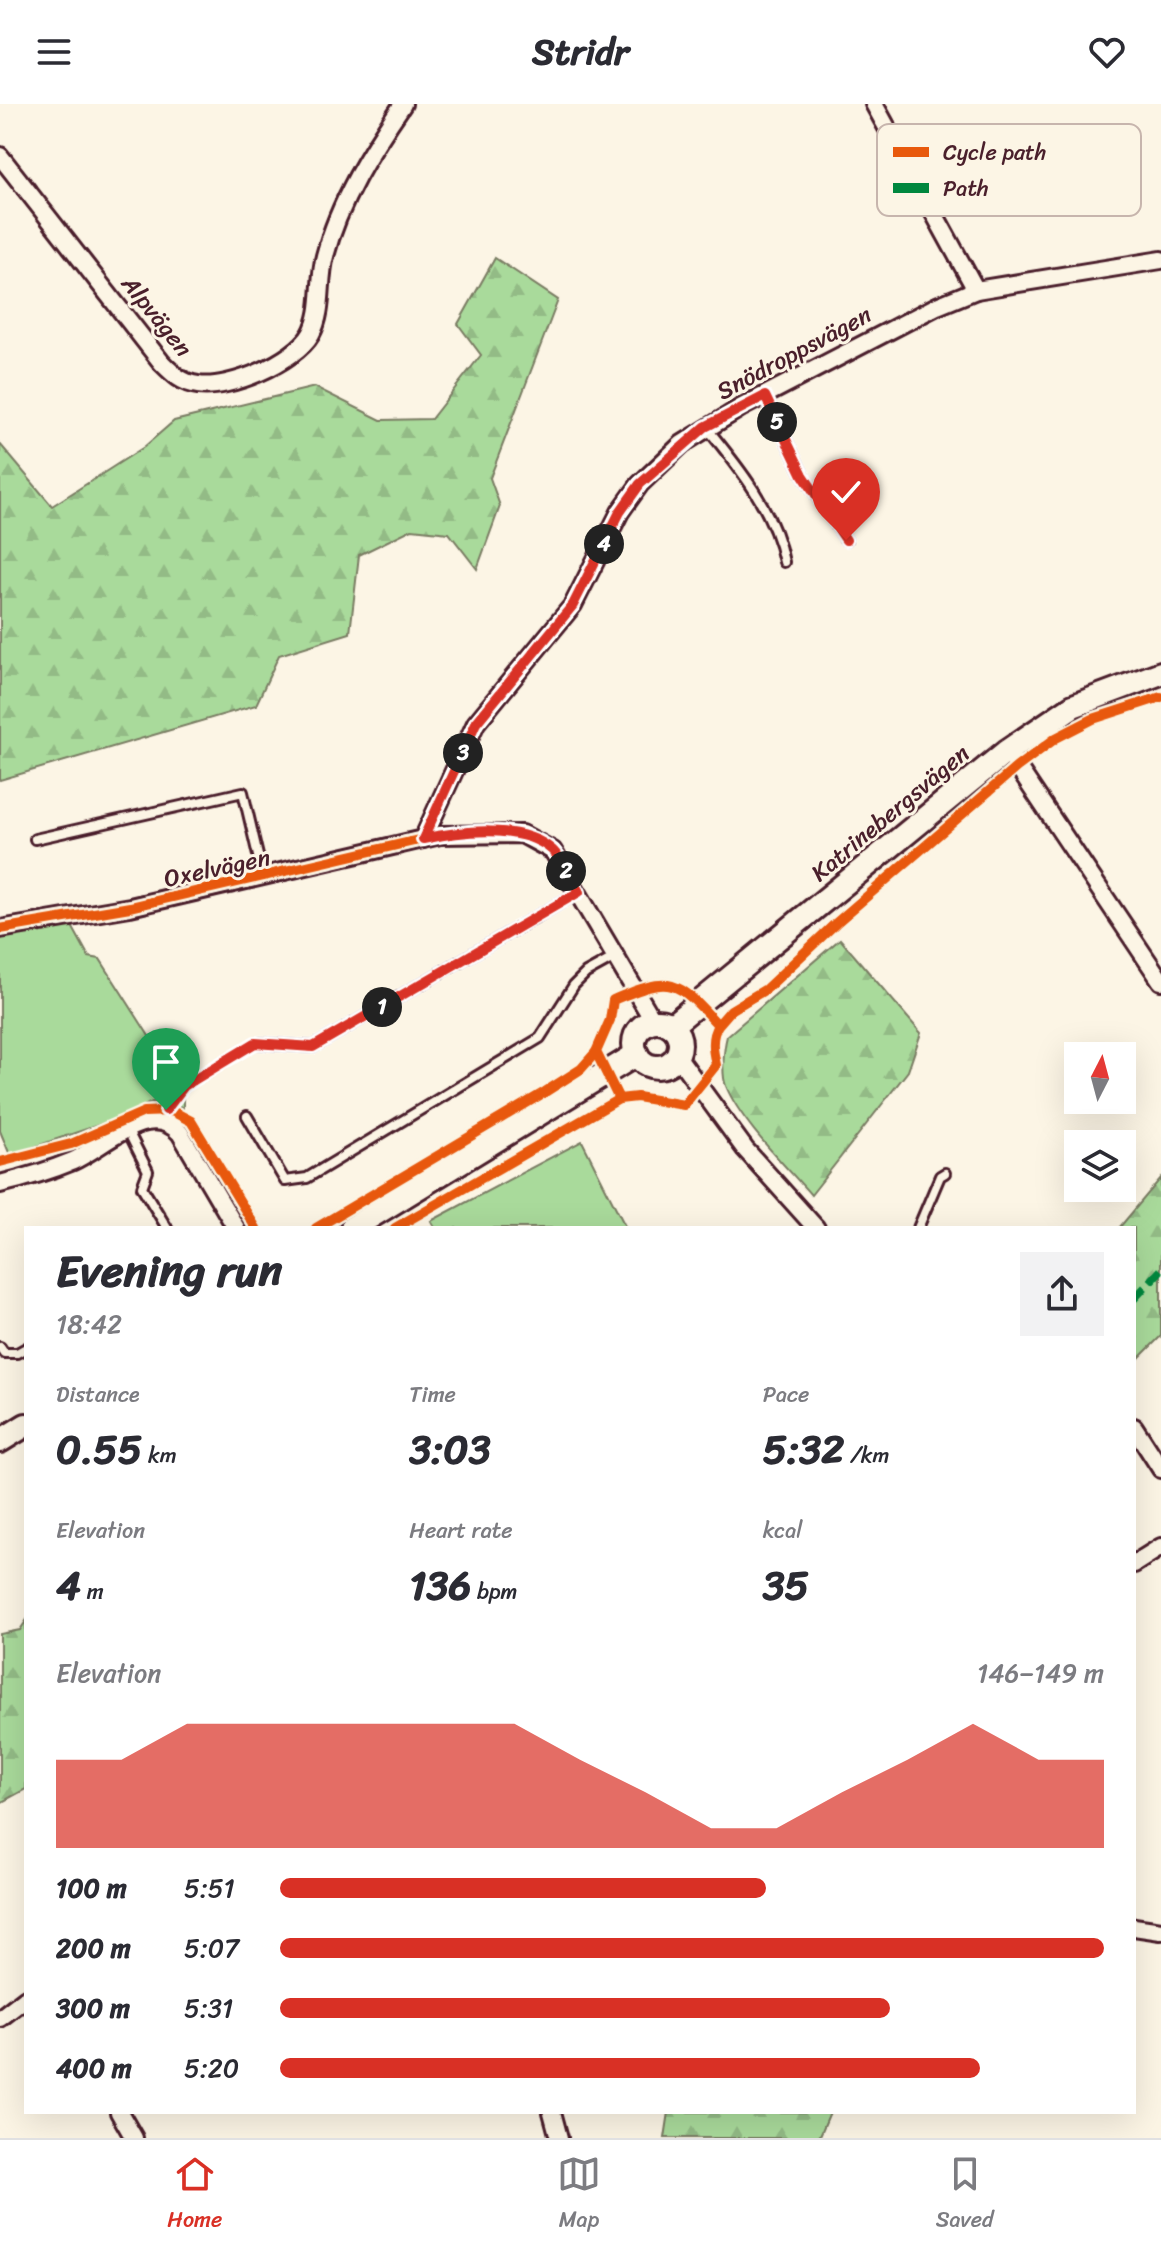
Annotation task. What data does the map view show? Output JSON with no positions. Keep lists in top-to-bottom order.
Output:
{
  "streets": {
    "street": [
      "Alpvägen",
      "Snödroppsvägen",
      "Katrinebergsvägen",
      "Oxelvägen"
    ]
  },
  "crossings": [
    ["Snödroppsvägen", "Oxelvägen"],
    ["Katrinebergsvägen", "Oxelvägen"]
  ],
  "legend": ["Cycle path", "Path"],
  "north": "top",
  "page": {
    "header": "Stridr",
    "pins": [
      "5",
      "4",
      "3",
      "2",
      "1"
    ],
    "heading": ["Evening run", "18:42"],
    "stats": [
      ["Distance", "0.55 km"],
      ["Time", "3:03"],
      ["Pace", "5:32 /km"],
      ["Elevation", "4 m"],
      ["Heart rate", "136 bpm"],
      ["kcal", "35"]
    ],
    "chart": ["Elevation", "146–149 m"],
    "list": [
      {
        "name": "100 m",
        "note": "5:51"
      },
      {
        "name": "200 m",
        "note": "5:07"
      },
      {
        "name": "300 m",
        "note": "5:31"
      },
      {
        "name": "400 m",
        "note": "5:20"
      }
    ],
    "tabs": ["Home", "Map", "Saved"]
  }
}
